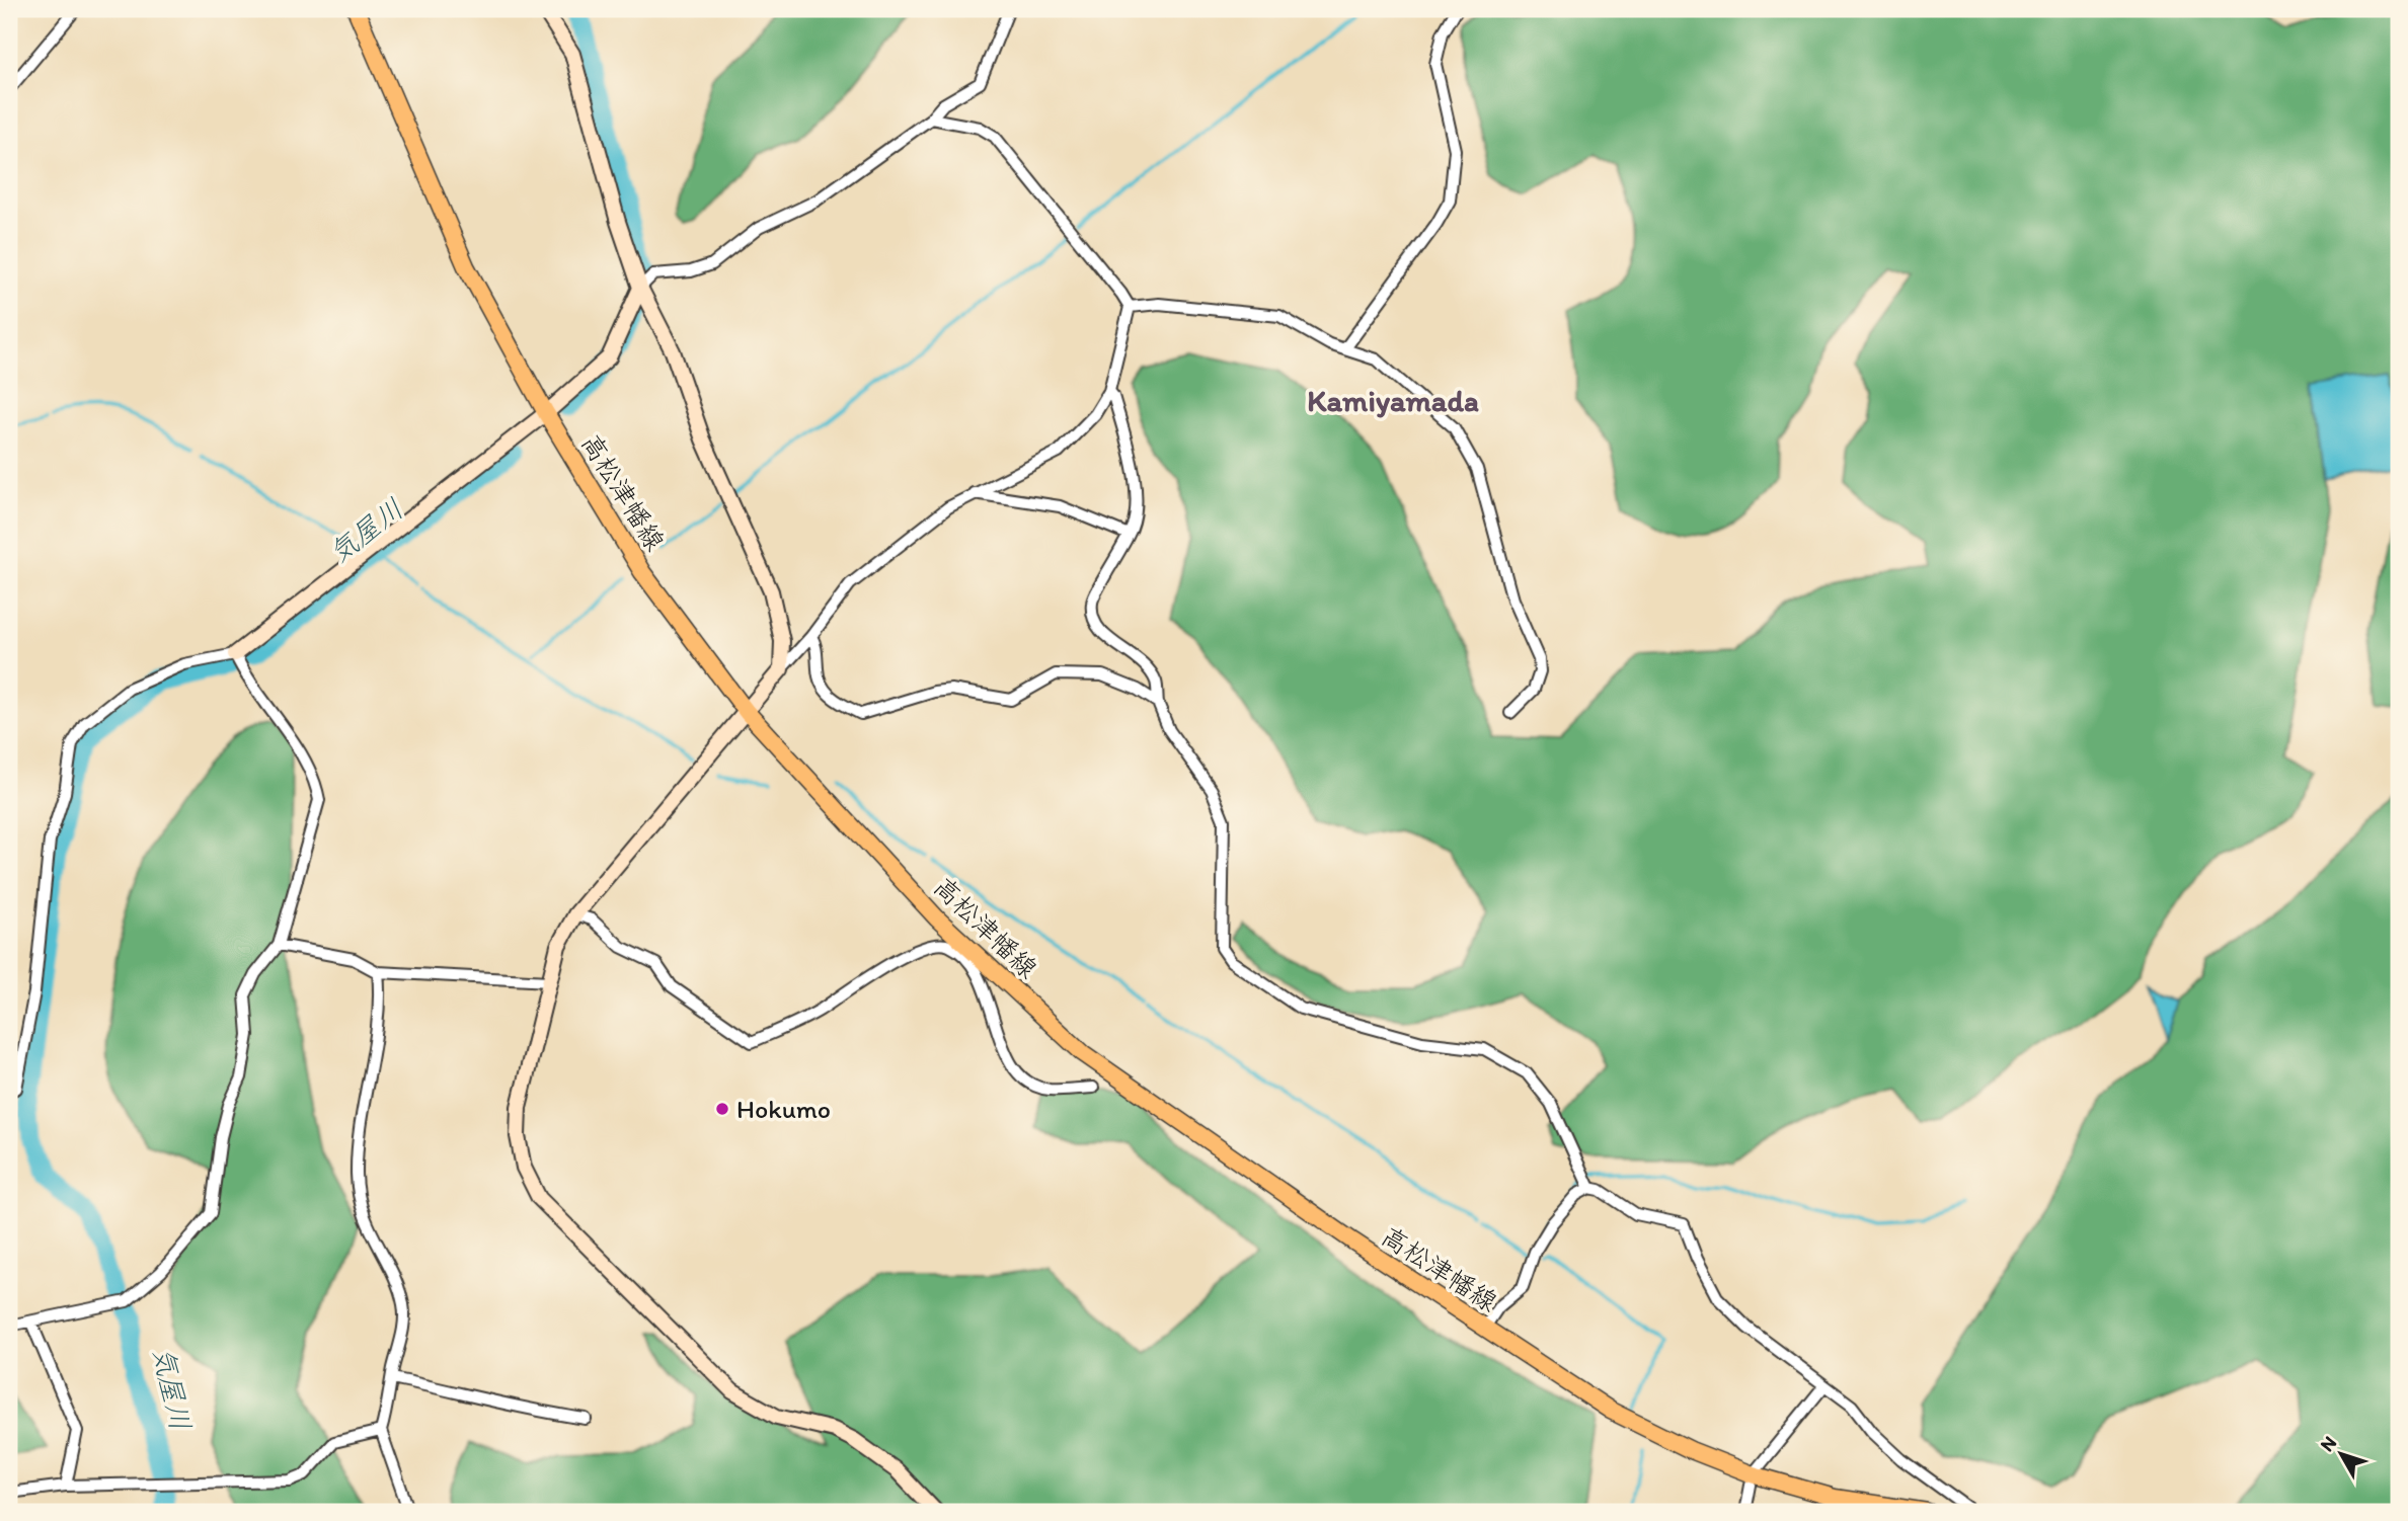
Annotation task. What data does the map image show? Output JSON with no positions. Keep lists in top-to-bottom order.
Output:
{
  "streets": {
    "main road": ["高松津幡線"]
  },
  "districts": ["Kamiyamada"],
  "water": ["気屋川"],
  "places": ["Hokumo"],
  "north": "top left"
}
